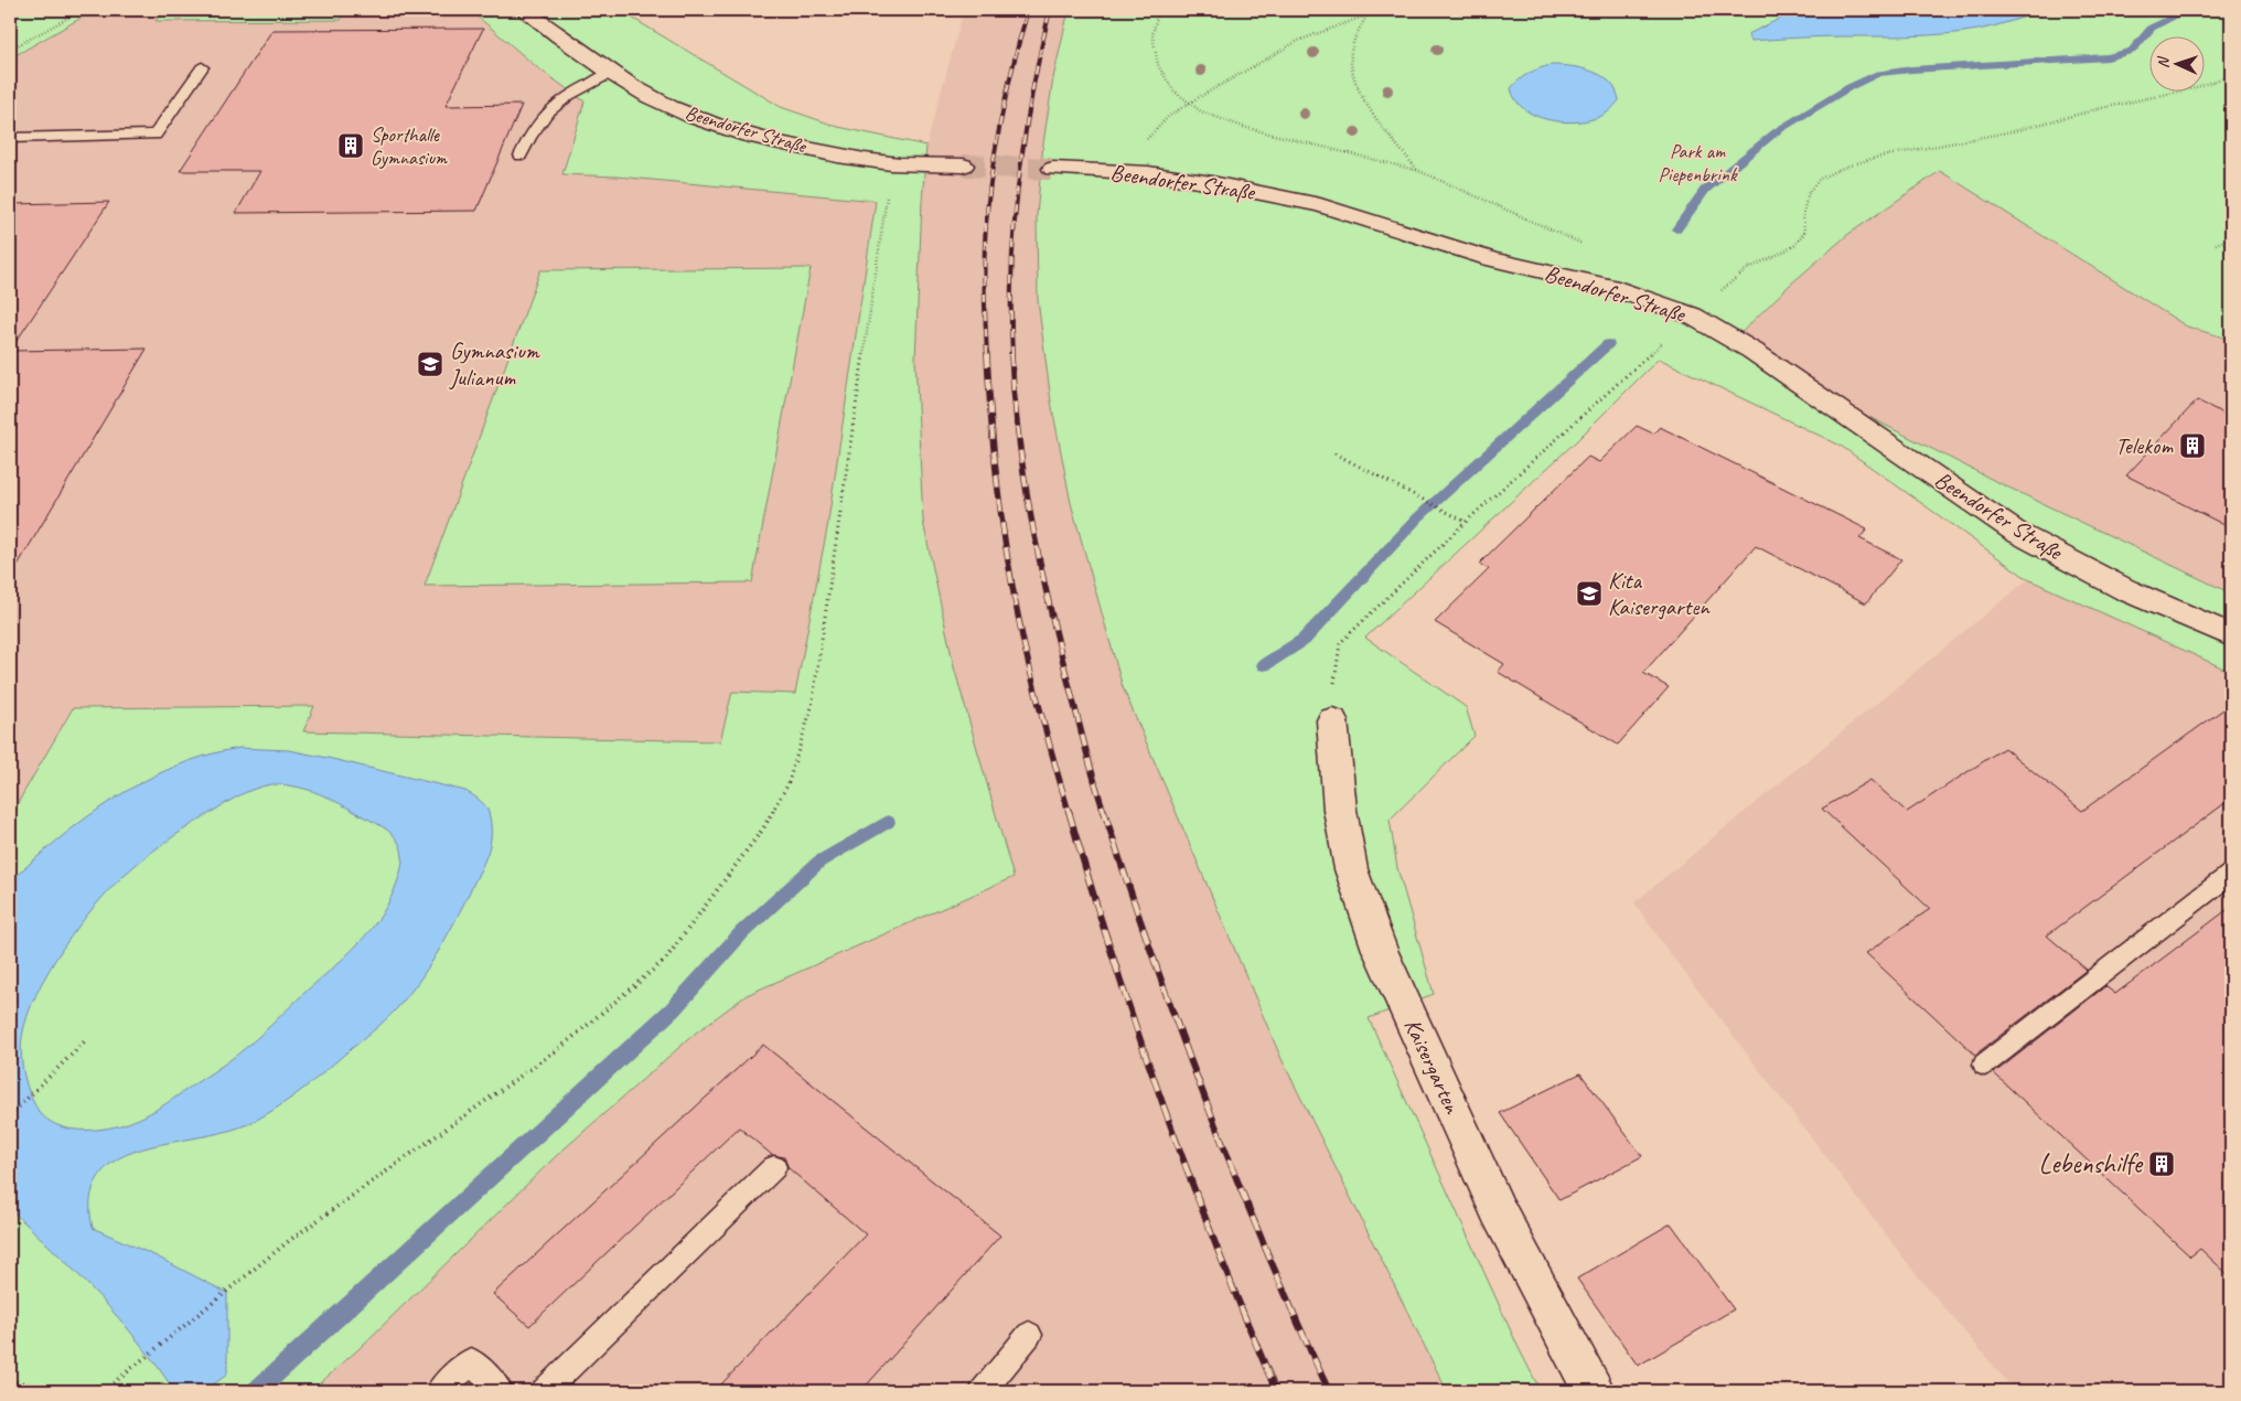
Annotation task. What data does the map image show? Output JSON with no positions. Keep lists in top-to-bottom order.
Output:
{
  "streets": {
    "street": ["Beendorfer Straße", "Kaisergarten"]
  },
  "parks": ["Park am Piepenbrink"],
  "places": {
    "building": ["Sporthalle Gymnasium", "Telekom", "Lebenshilfe"],
    "school or university": ["Gymnasium Julianum", "Kita Kaisergarten"]
  },
  "north": "left"
}
